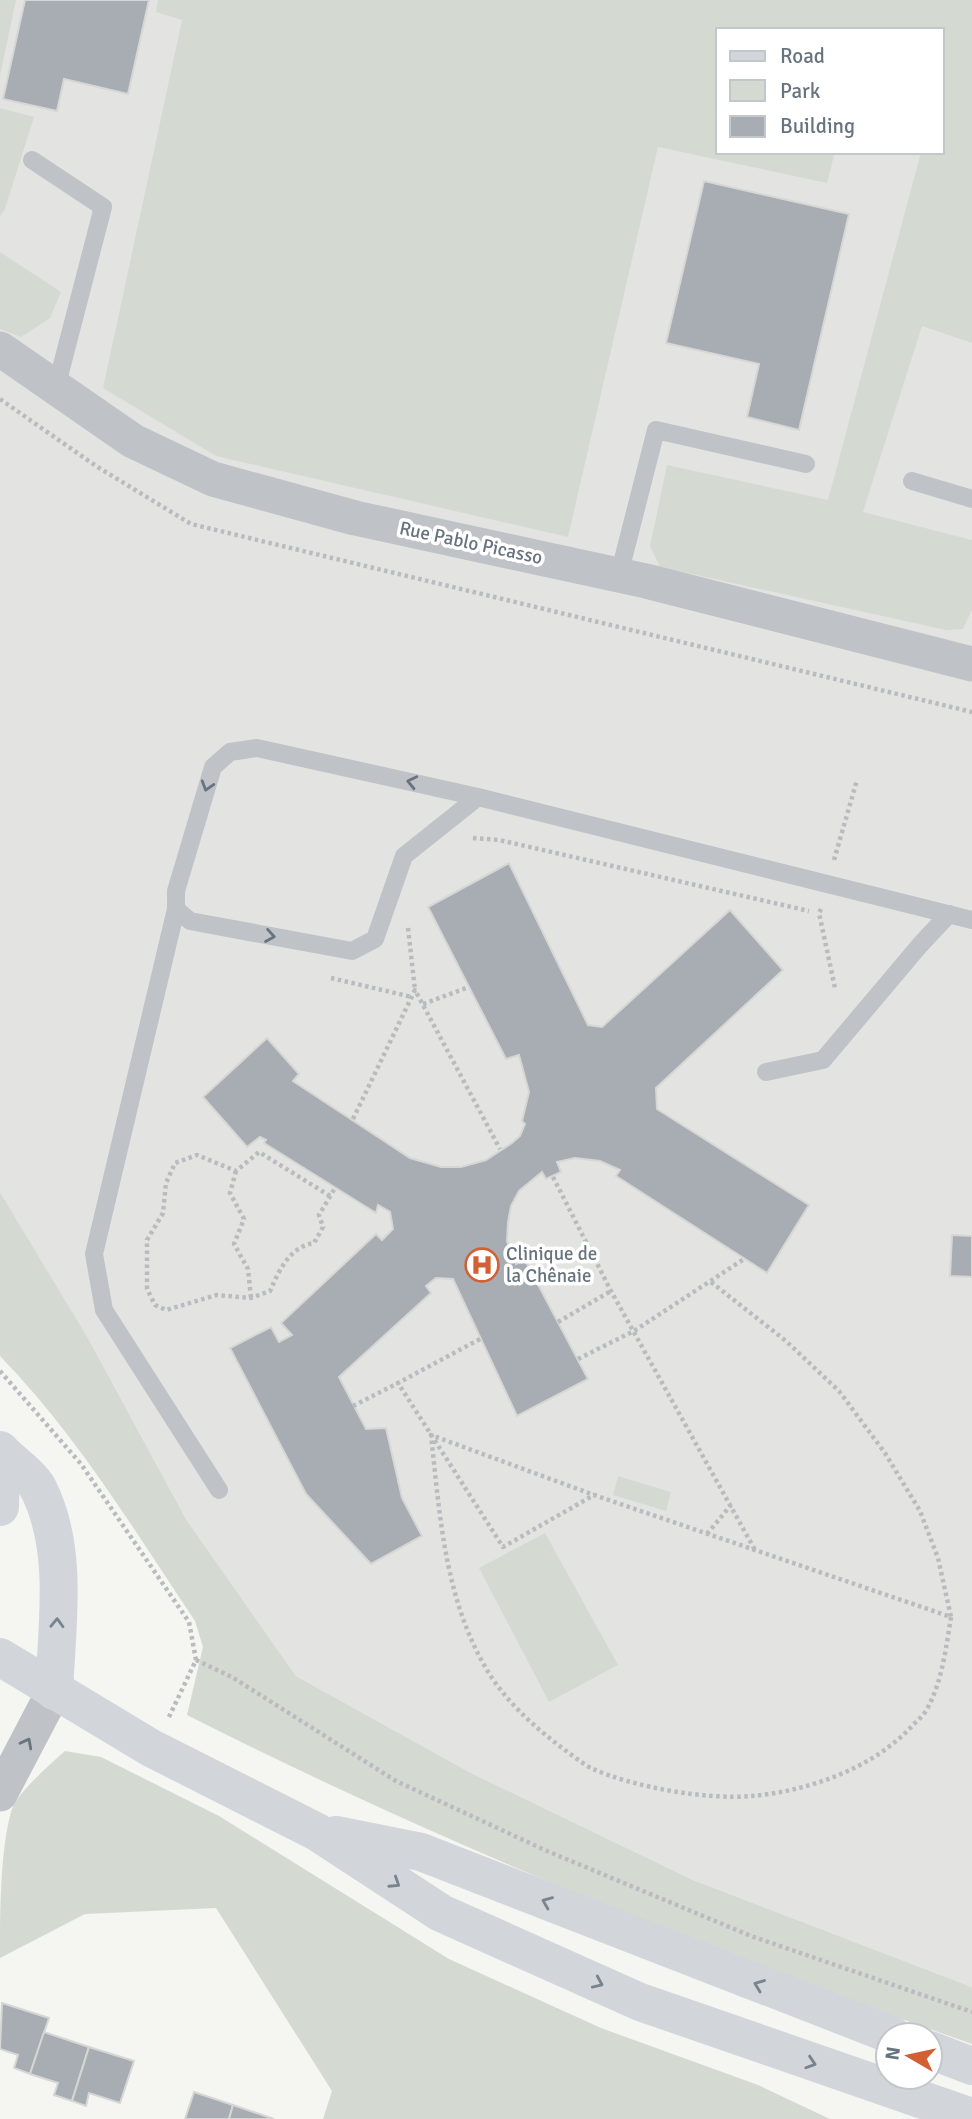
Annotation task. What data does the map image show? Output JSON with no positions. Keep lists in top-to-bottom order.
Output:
{
  "streets": {
    "street": ["Rue Pablo Picasso"]
  },
  "places": {
    "hospital": ["Clinique de la Chênaie"]
  },
  "legend": ["Road", "Park", "Building"],
  "north": "left"
}
